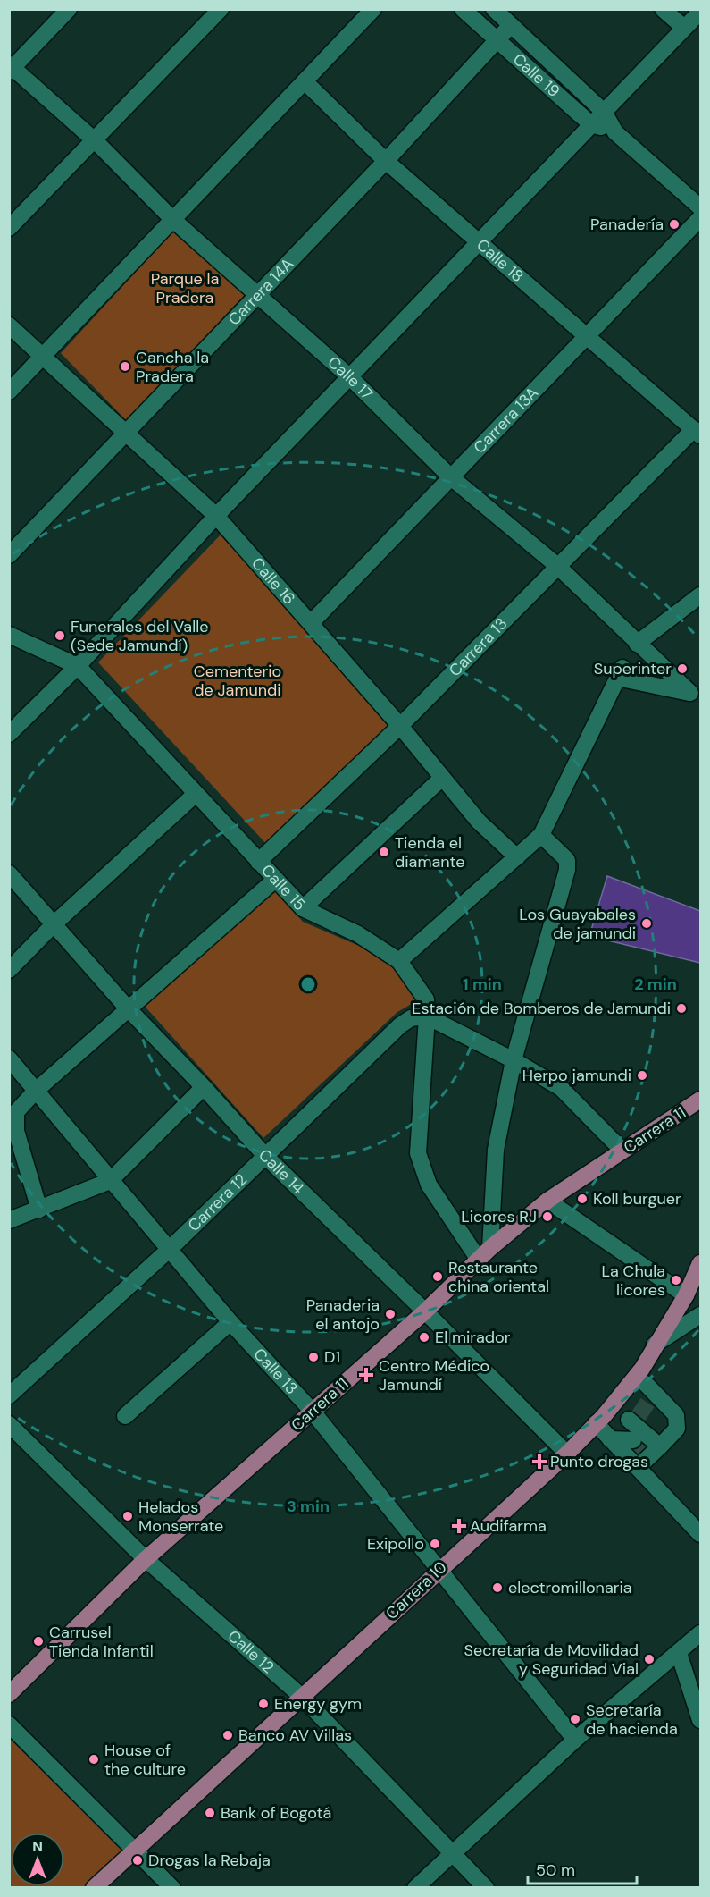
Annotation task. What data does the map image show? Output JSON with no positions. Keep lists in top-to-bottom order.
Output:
{
  "streets": {
    "main road": ["Carrera 11", "Carrera 10"],
    "street": [
      "Calle 19",
      "Calle 18",
      "Carrera 14A",
      "Calle 17",
      "Carrera 13A",
      "Calle 16",
      "Carrera 13",
      "Calle 15",
      "Calle 14",
      "Carrera 12",
      "Calle 13",
      "Calle 12"
    ]
  },
  "crossings": [
    ["Calle 19", "Carrera 14A"],
    ["Calle 18", "Carrera 14A"],
    ["Calle 18", "Carrera 13A"],
    ["Calle 18", "Carrera 13"],
    ["Carrera 14A", "Calle 17"],
    ["Carrera 14A", "Calle 16"],
    ["Calle 17", "Carrera 13A"],
    ["Calle 17", "Carrera 13"],
    ["Carrera 13A", "Calle 16"],
    ["Calle 16", "Carrera 13"],
    ["Carrera 13", "Calle 15"],
    ["Calle 15", "Carrera 11"],
    ["Calle 15", "Carrera 12"],
    ["Carrera 11", "Calle 14"],
    ["Carrera 11", "Calle 13"],
    ["Carrera 11", "Calle 12"],
    ["Calle 14", "Carrera 12"],
    ["Calle 14", "Carrera 10"],
    ["Carrera 12", "Calle 13"],
    ["Calle 13", "Carrera 10"],
    ["Carrera 10", "Calle 12"]
  ],
  "parks": ["Parque la Pradera", "Cementerio de Jamundi"],
  "places": {
    "other": [
      "Panadería",
      "Cancha la Pradera",
      "Funerales del Valle (Sede Jamundí)",
      "Superinter",
      "Tienda el diamante",
      "Los Guayabales de jamundi",
      "Estación de Bomberos de Jamundi",
      "Herpo jamundi",
      "Koll burguer",
      "Licores RJ",
      "Restaurante china oriental",
      "La Chula licores",
      "Panaderia el antojo",
      "El mirador",
      "D1",
      "Helados Monserrate",
      "Exipollo",
      "electromillonaria",
      "Carrusel Tienda Infantil",
      "Secretaría de Movilidad y Seguridad Vial",
      "Energy gym",
      "Secretaría de hacienda",
      "Banco AV Villas",
      "House of the culture",
      "Bank of Bogotá",
      "Drogas la Rebaja"
    ],
    "health": ["Centro Médico Jamundí", "Punto drogas", "Audifarma"]
  },
  "scale_bar": "50 m",
  "north": "top",
  "rings": ["1 min", "2 min", "3 min"]
}
